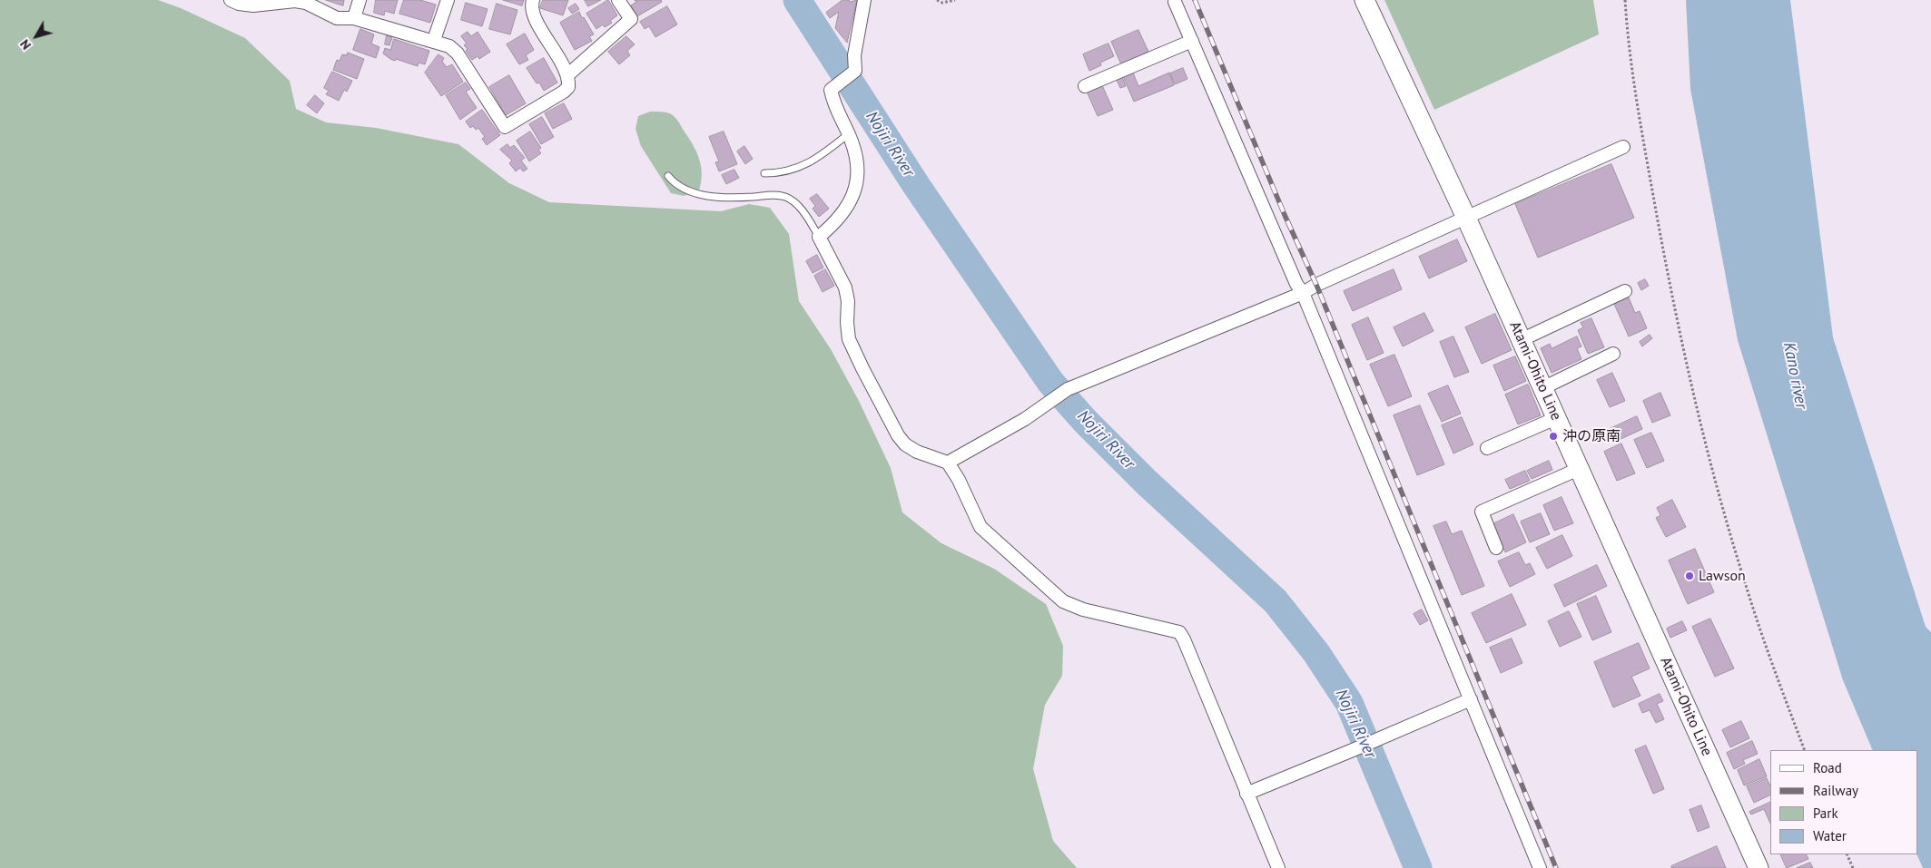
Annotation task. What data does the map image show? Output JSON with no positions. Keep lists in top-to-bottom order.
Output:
{
  "streets": {
    "main road": ["Atami-Ohito Line"]
  },
  "water": ["Nojiri River", "Kano river"],
  "places": ["沖の原南", "Lawson"],
  "legend": [
    "Road",
    "Railway",
    "Park",
    "Water"
  ],
  "north": "bottom left"
}
